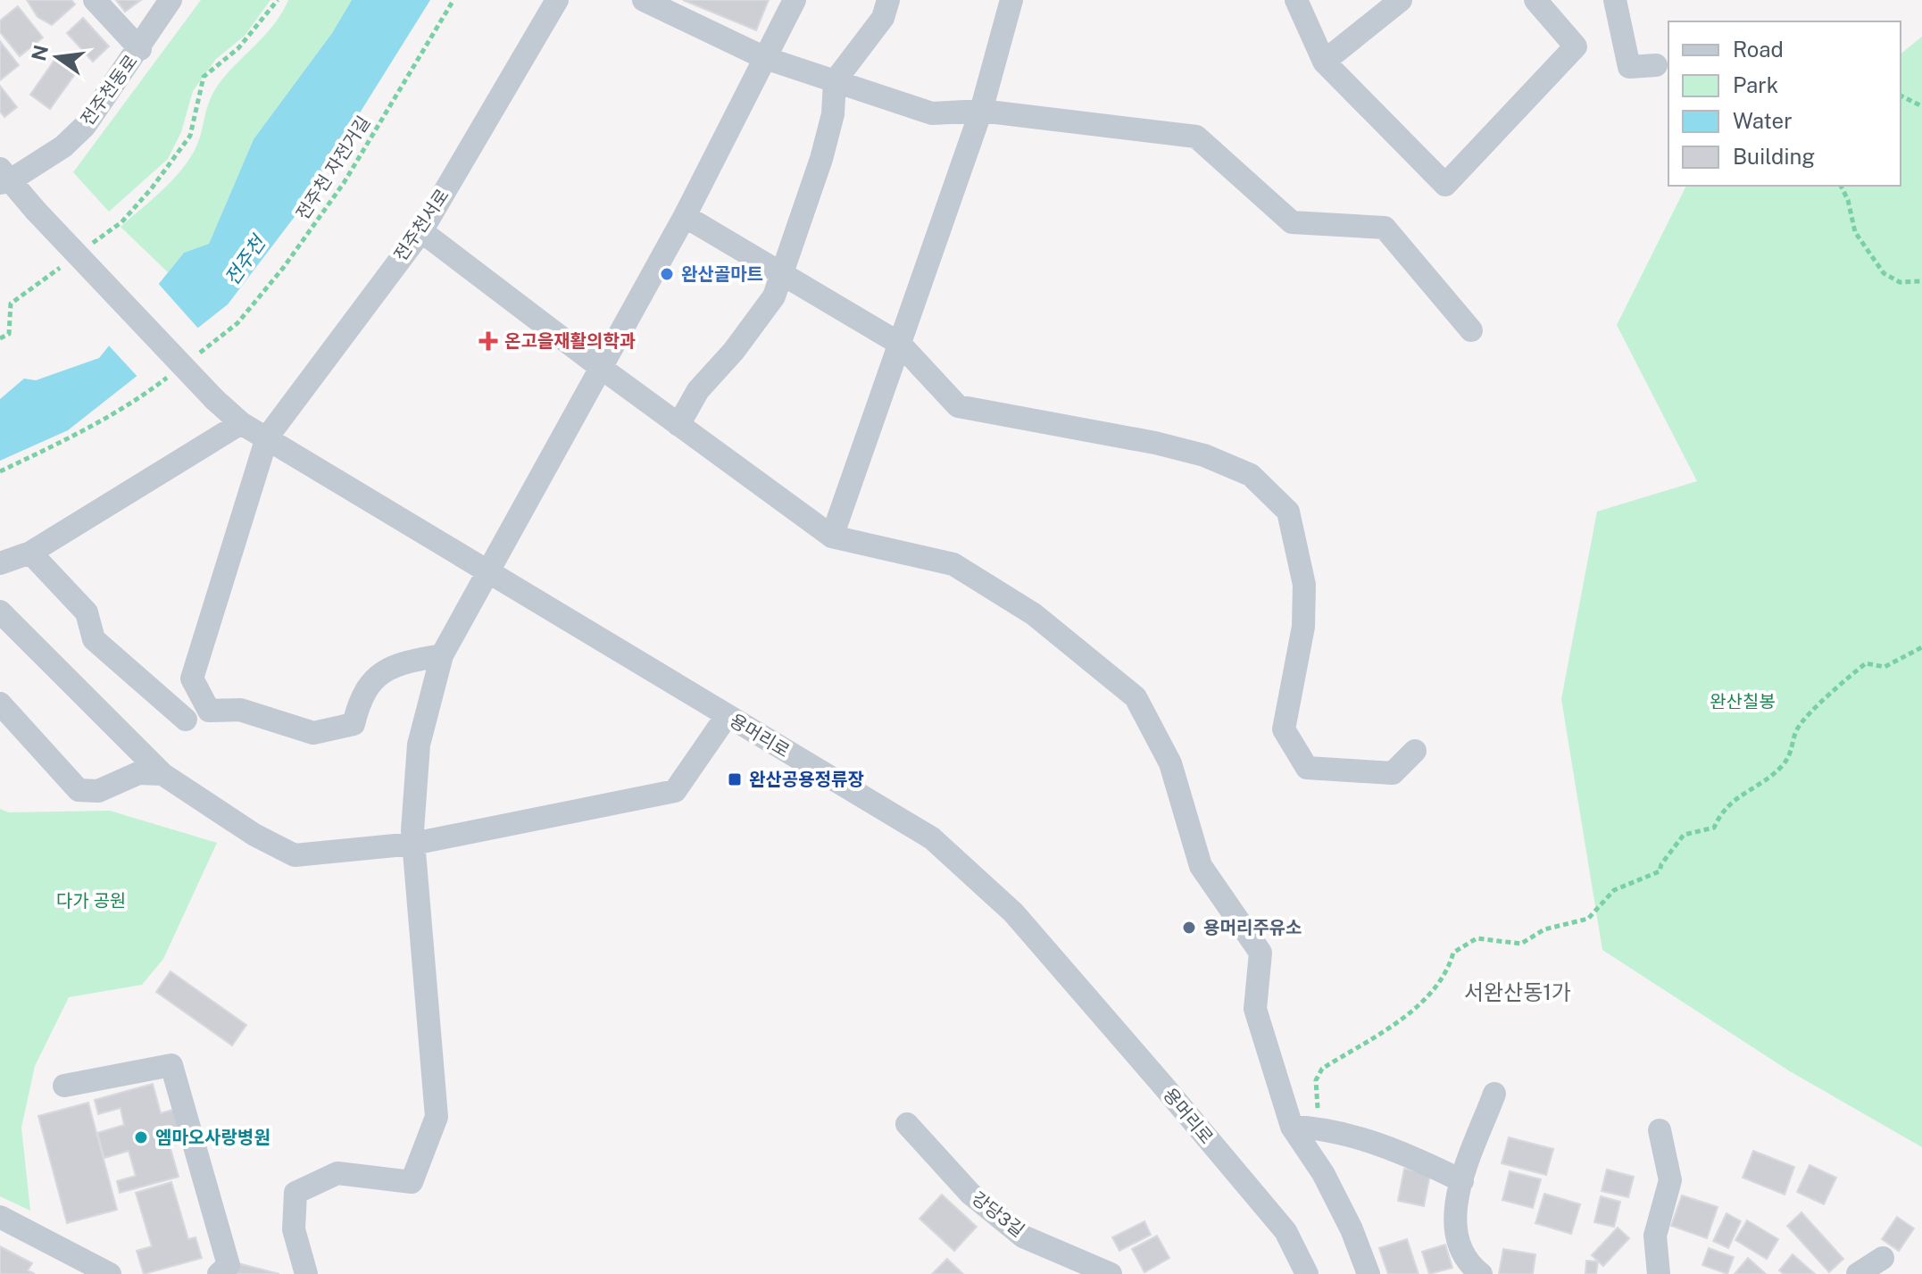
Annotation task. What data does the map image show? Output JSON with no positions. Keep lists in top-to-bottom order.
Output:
{
  "streets": {
    "street": [
      "전주천동로",
      "전주천서로",
      "용머리로",
      "강당3길"
    ],
    "path": ["전주천 자전거길"]
  },
  "crossings": [
    ["전주천동로", "용머리로"],
    ["전주천서로", "용머리로"]
  ],
  "districts": ["서완산동1가"],
  "water": ["전주천"],
  "parks": ["완산칠봉", "다가 공원"],
  "places": {
    "other": ["완산골마트", "용머리주유소", "엠마오사랑병원"],
    "health": ["온고을재활의학과"],
    "transit": ["완산공용정류장"]
  },
  "legend": [
    "Road",
    "Park",
    "Water",
    "Building"
  ],
  "north": "left"
}
